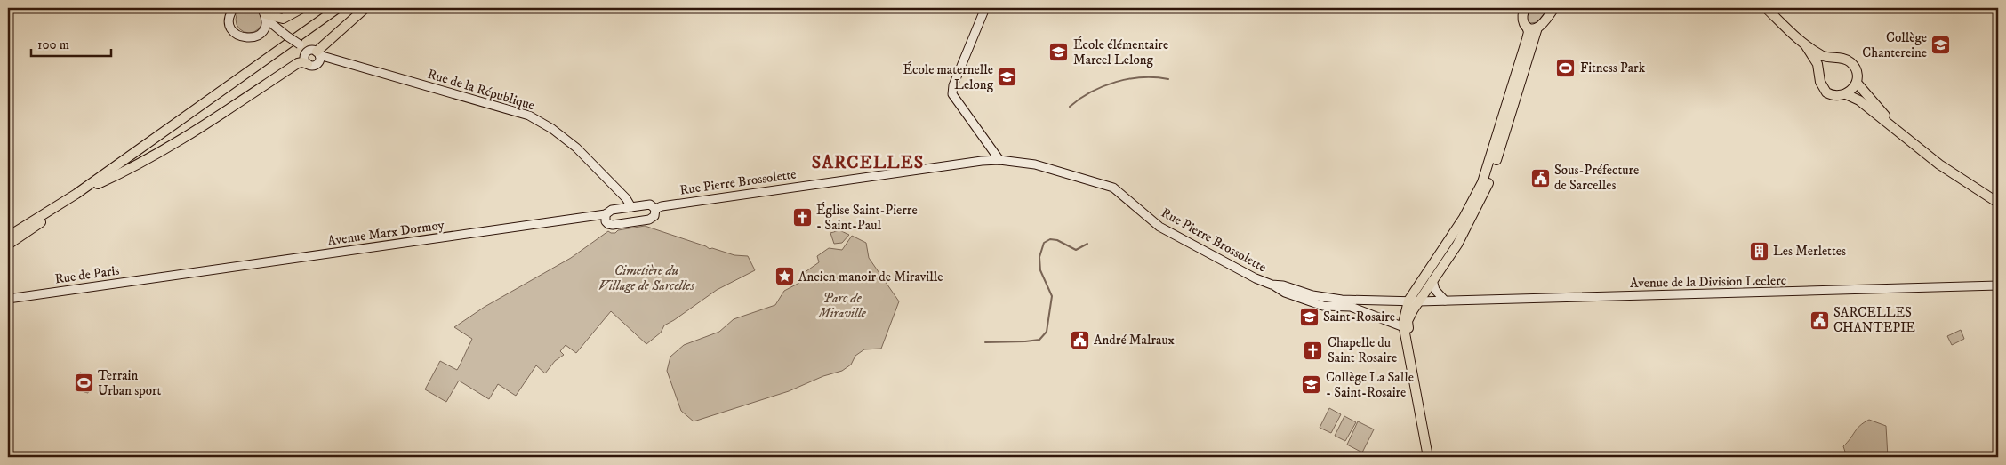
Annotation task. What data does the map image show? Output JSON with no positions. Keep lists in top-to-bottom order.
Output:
{
  "streets": {
    "main road": [
      "Rue de la République",
      "Rue Pierre Brossolette",
      "Avenue Marx Dormoy",
      "Rue de Paris",
      "Avenue de la Division Leclerc"
    ]
  },
  "crossings": [
    ["Rue de la République", "Avenue Marx Dormoy"],
    ["Rue Pierre Brossolette", "Avenue Marx Dormoy"],
    ["Rue Pierre Brossolette", "Avenue de la Division Leclerc"],
    ["Avenue Marx Dormoy", "Rue de Paris"]
  ],
  "districts": ["SARCELLES"],
  "parks": ["Cimetière du Village de Sarcelles", "Parc de Miraville"],
  "places": {
    "school or university": [
      "Collège Chantereine",
      "École élémentaire Marcel Lelong",
      "École maternelle Lelong",
      "Saint-Rosaire",
      "Collège La Salle - Saint-Rosaire"
    ],
    "sports": ["Fitness Park", "Terrain Urban sport"],
    "public building": ["Sous-Préfecture de Sarcelles", "SARCELLES CHANTEPIE", "André Malraux"],
    "church": ["Église Saint-Pierre - Saint-Paul", "Chapelle du Saint Rosaire"],
    "building": ["Les Merlettes"],
    "place": ["Ancien manoir de Miraville"]
  },
  "scale_bar": "100 m"
}
